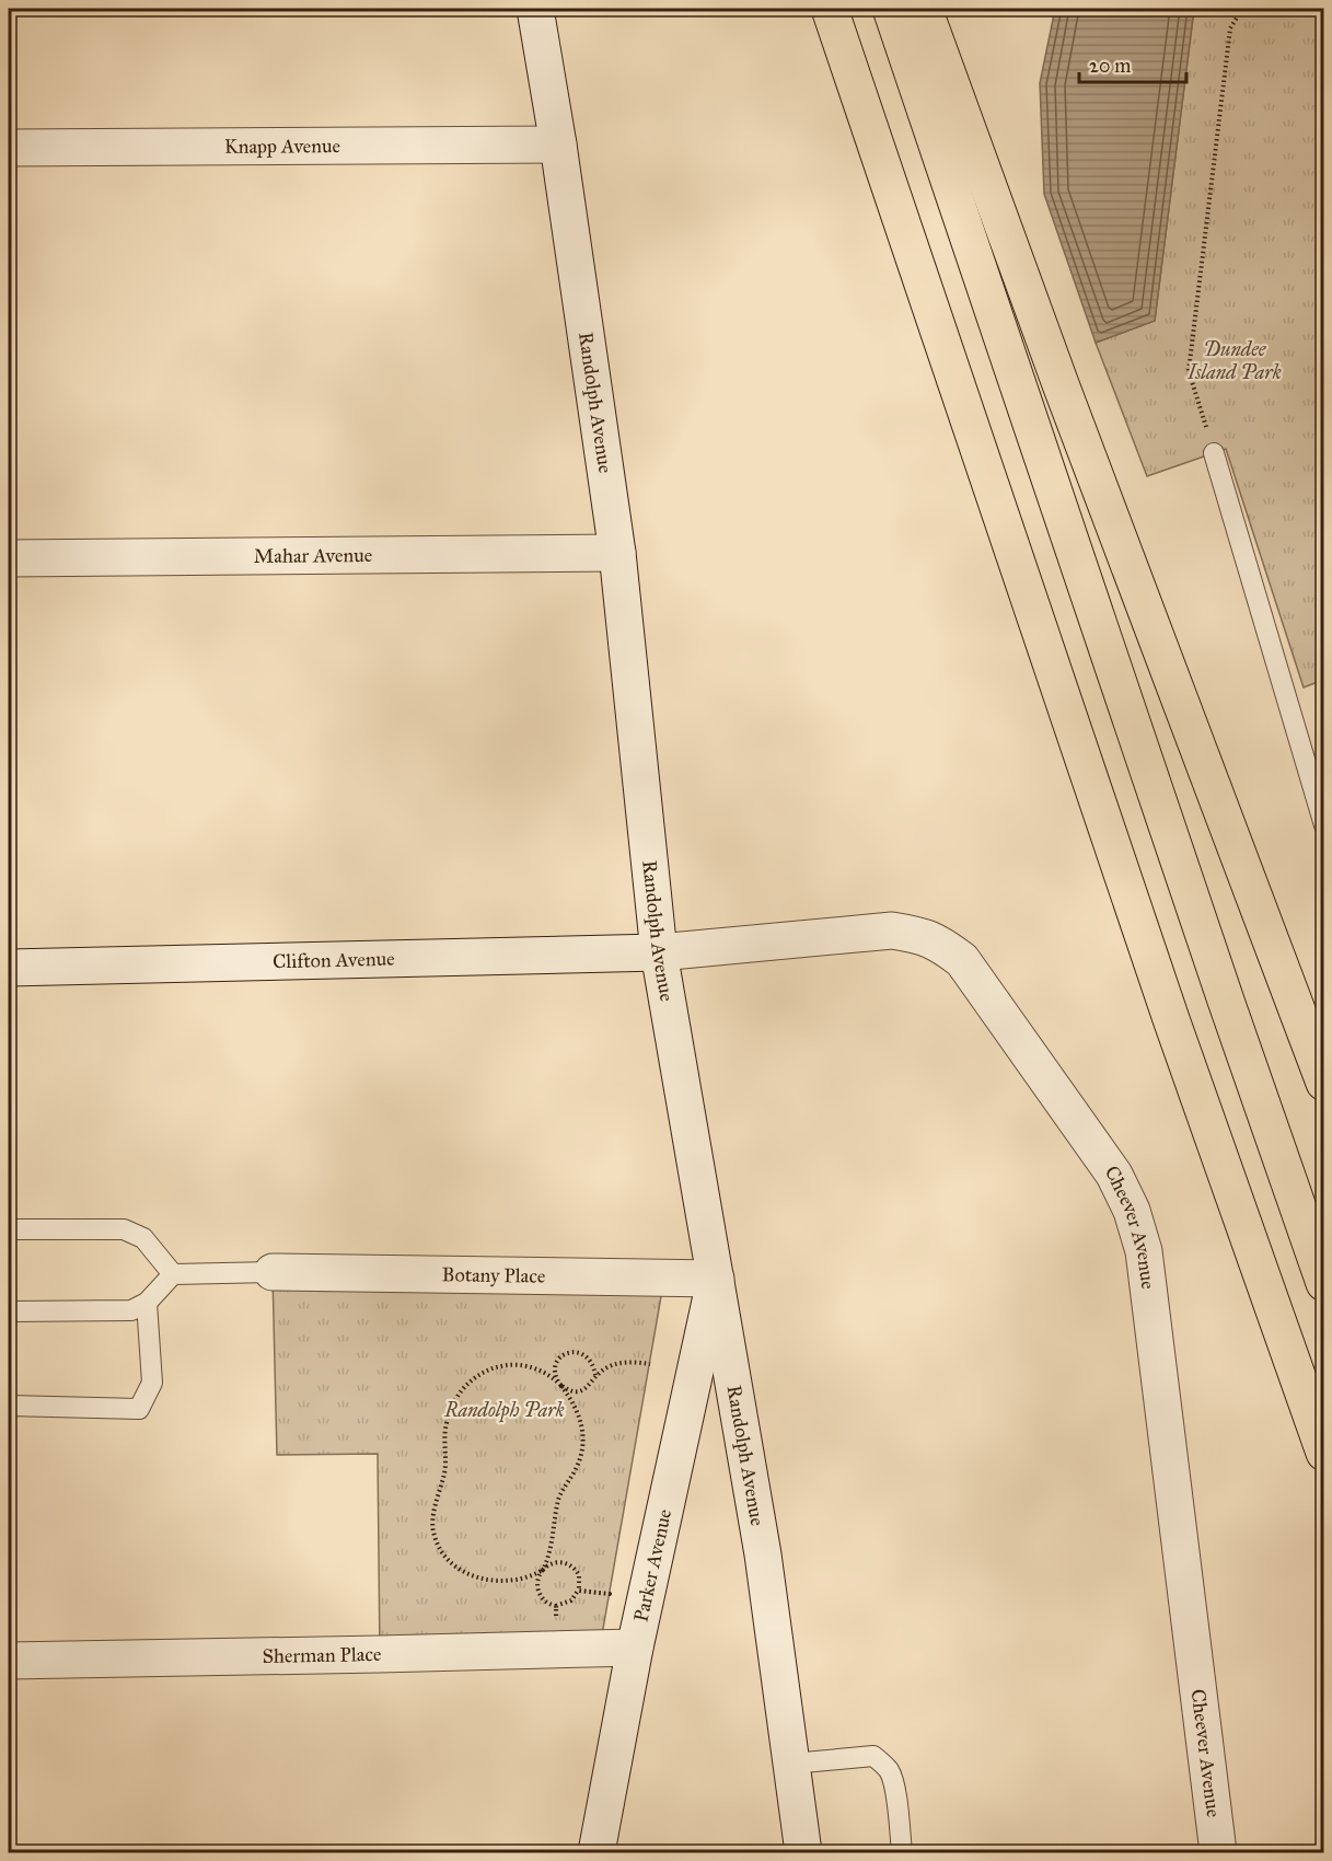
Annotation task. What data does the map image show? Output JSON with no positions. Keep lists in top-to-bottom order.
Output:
{
  "streets": {
    "street": [
      "Knapp Avenue",
      "Randolph Avenue",
      "Mahar Avenue",
      "Clifton Avenue",
      "Cheever Avenue",
      "Botany Place",
      "Parker Avenue",
      "Sherman Place"
    ]
  },
  "crossings": [
    ["Knapp Avenue", "Randolph Avenue"],
    ["Randolph Avenue", "Mahar Avenue"],
    ["Randolph Avenue", "Clifton Avenue"],
    ["Randolph Avenue", "Cheever Avenue"],
    ["Randolph Avenue", "Botany Place"],
    ["Randolph Avenue", "Parker Avenue"],
    ["Clifton Avenue", "Cheever Avenue"],
    ["Botany Place", "Parker Avenue"],
    ["Parker Avenue", "Sherman Place"]
  ],
  "parks": ["Dundee Island Park", "Randolph Park"],
  "scale_bar": "20 m"
}
